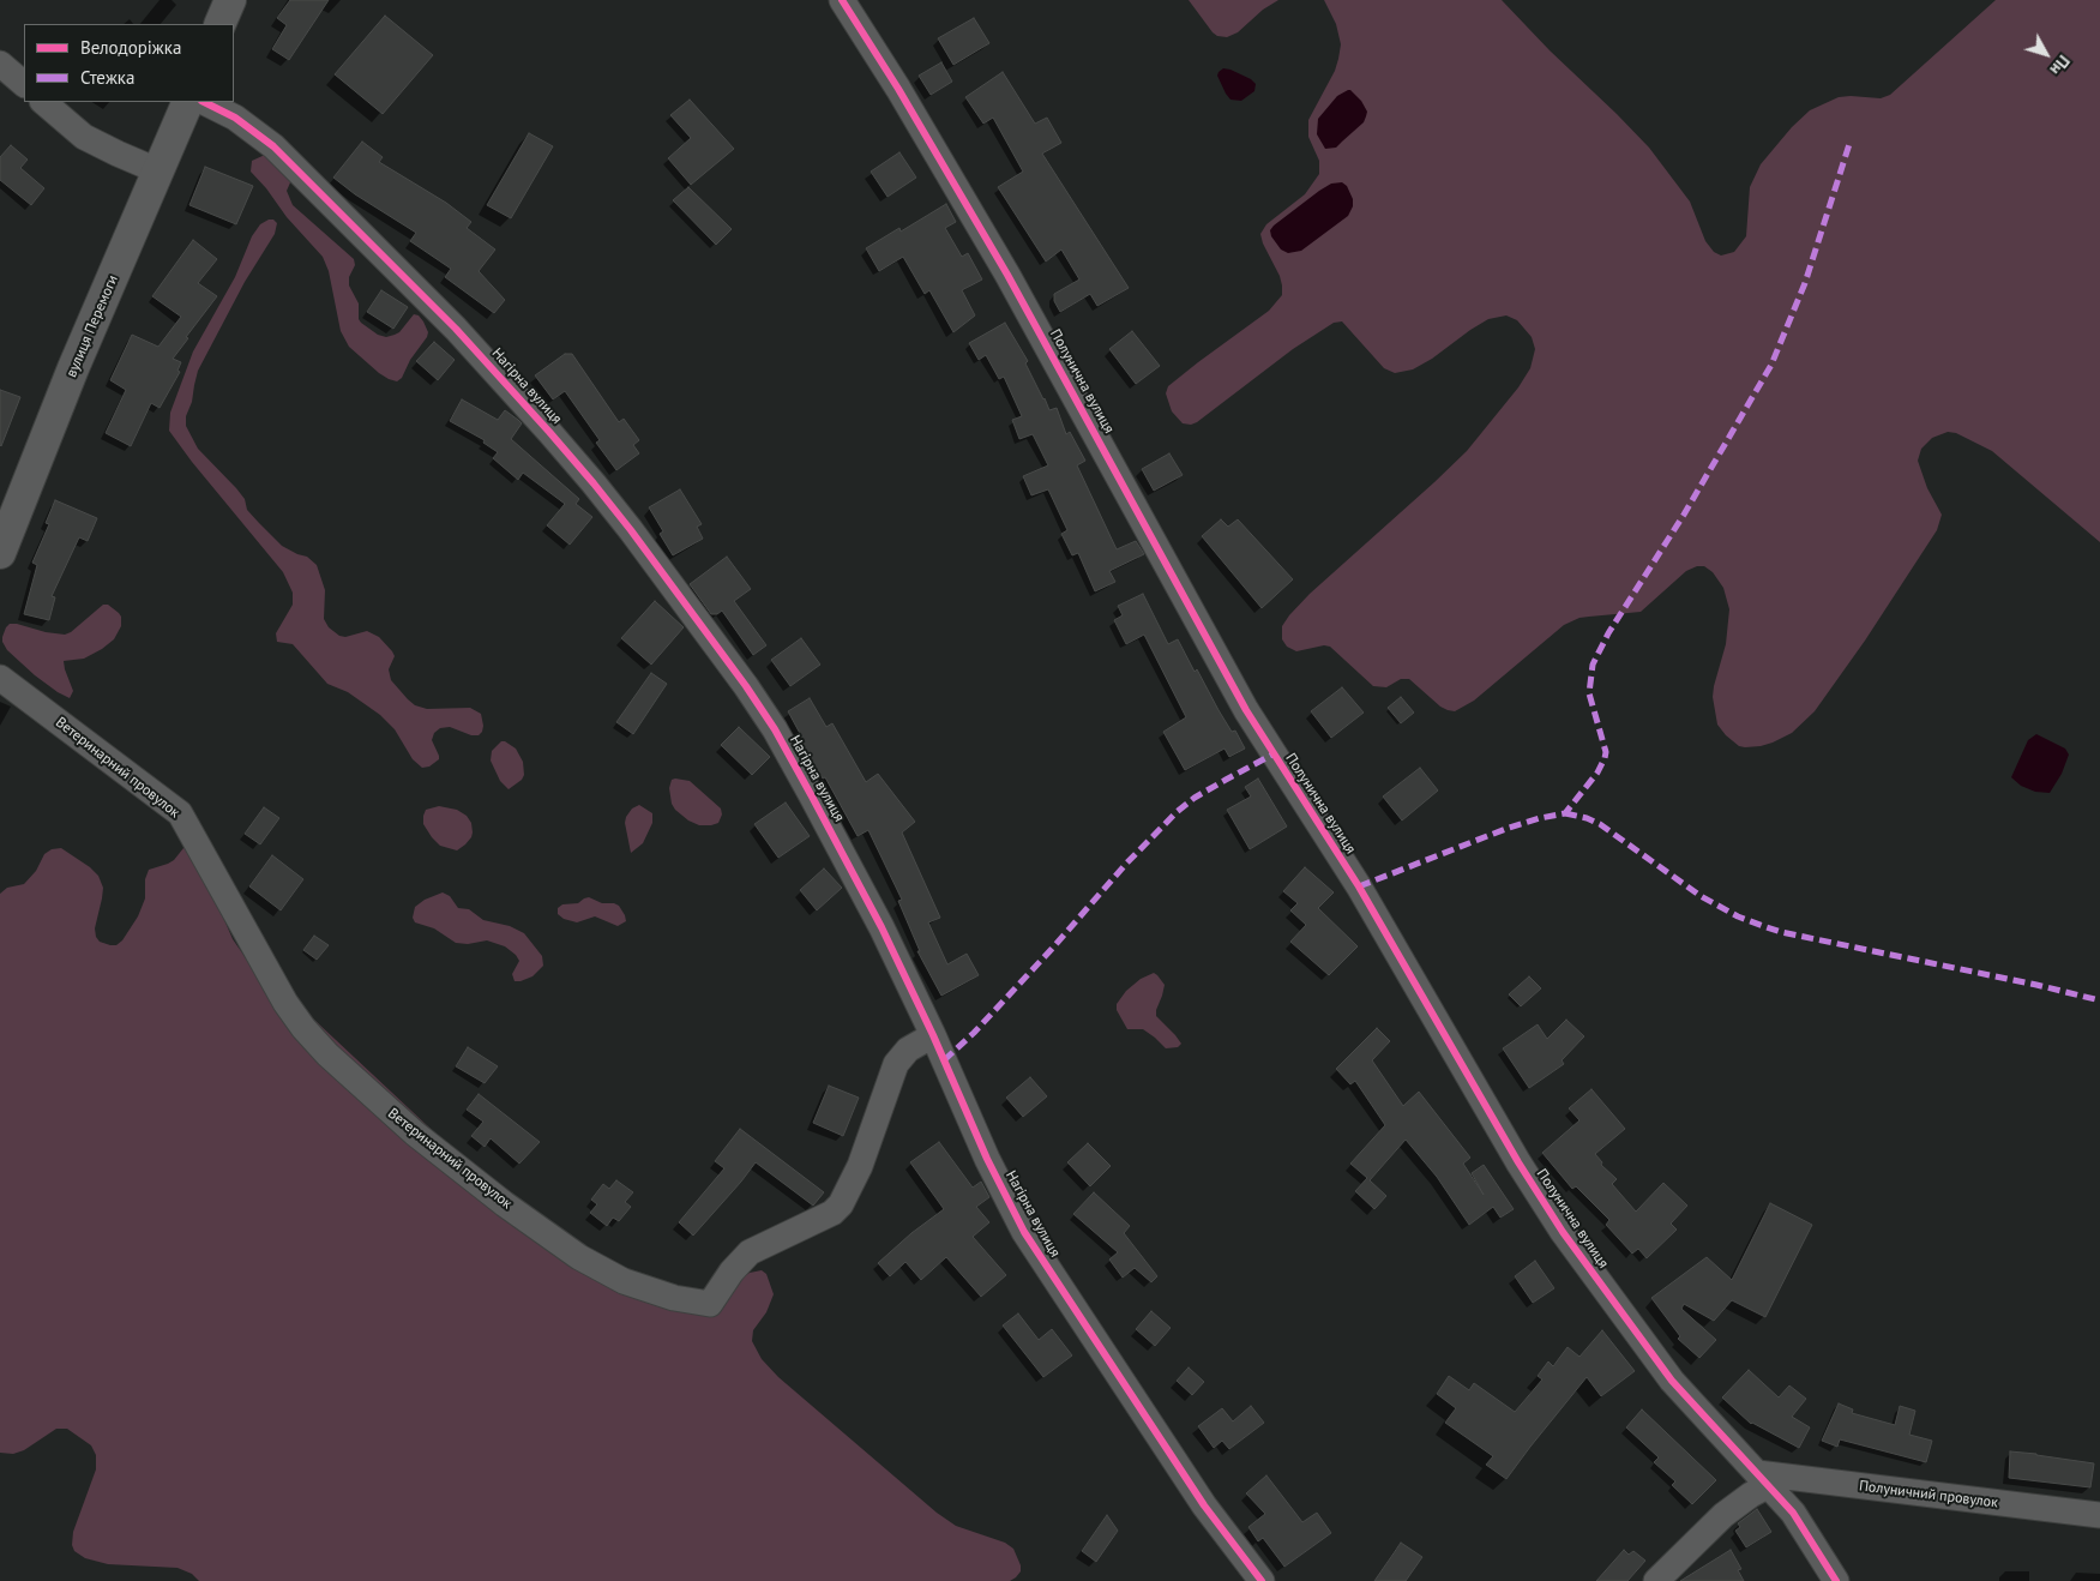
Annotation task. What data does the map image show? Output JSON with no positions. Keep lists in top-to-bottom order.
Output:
{
  "streets": {
    "street": [
      "вулиця Перемоги",
      "Полунична вулиця",
      "Нагірна вулиця",
      "Ветеринарний провулок",
      "Полуничний провулок"
    ]
  },
  "crossings": [
    ["Полунична вулиця", "Полуничний провулок"],
    ["Нагірна вулиця", "Ветеринарний провулок"]
  ],
  "legend": ["Велодоріжка", "Стежка"],
  "north": "bottom right"
}
